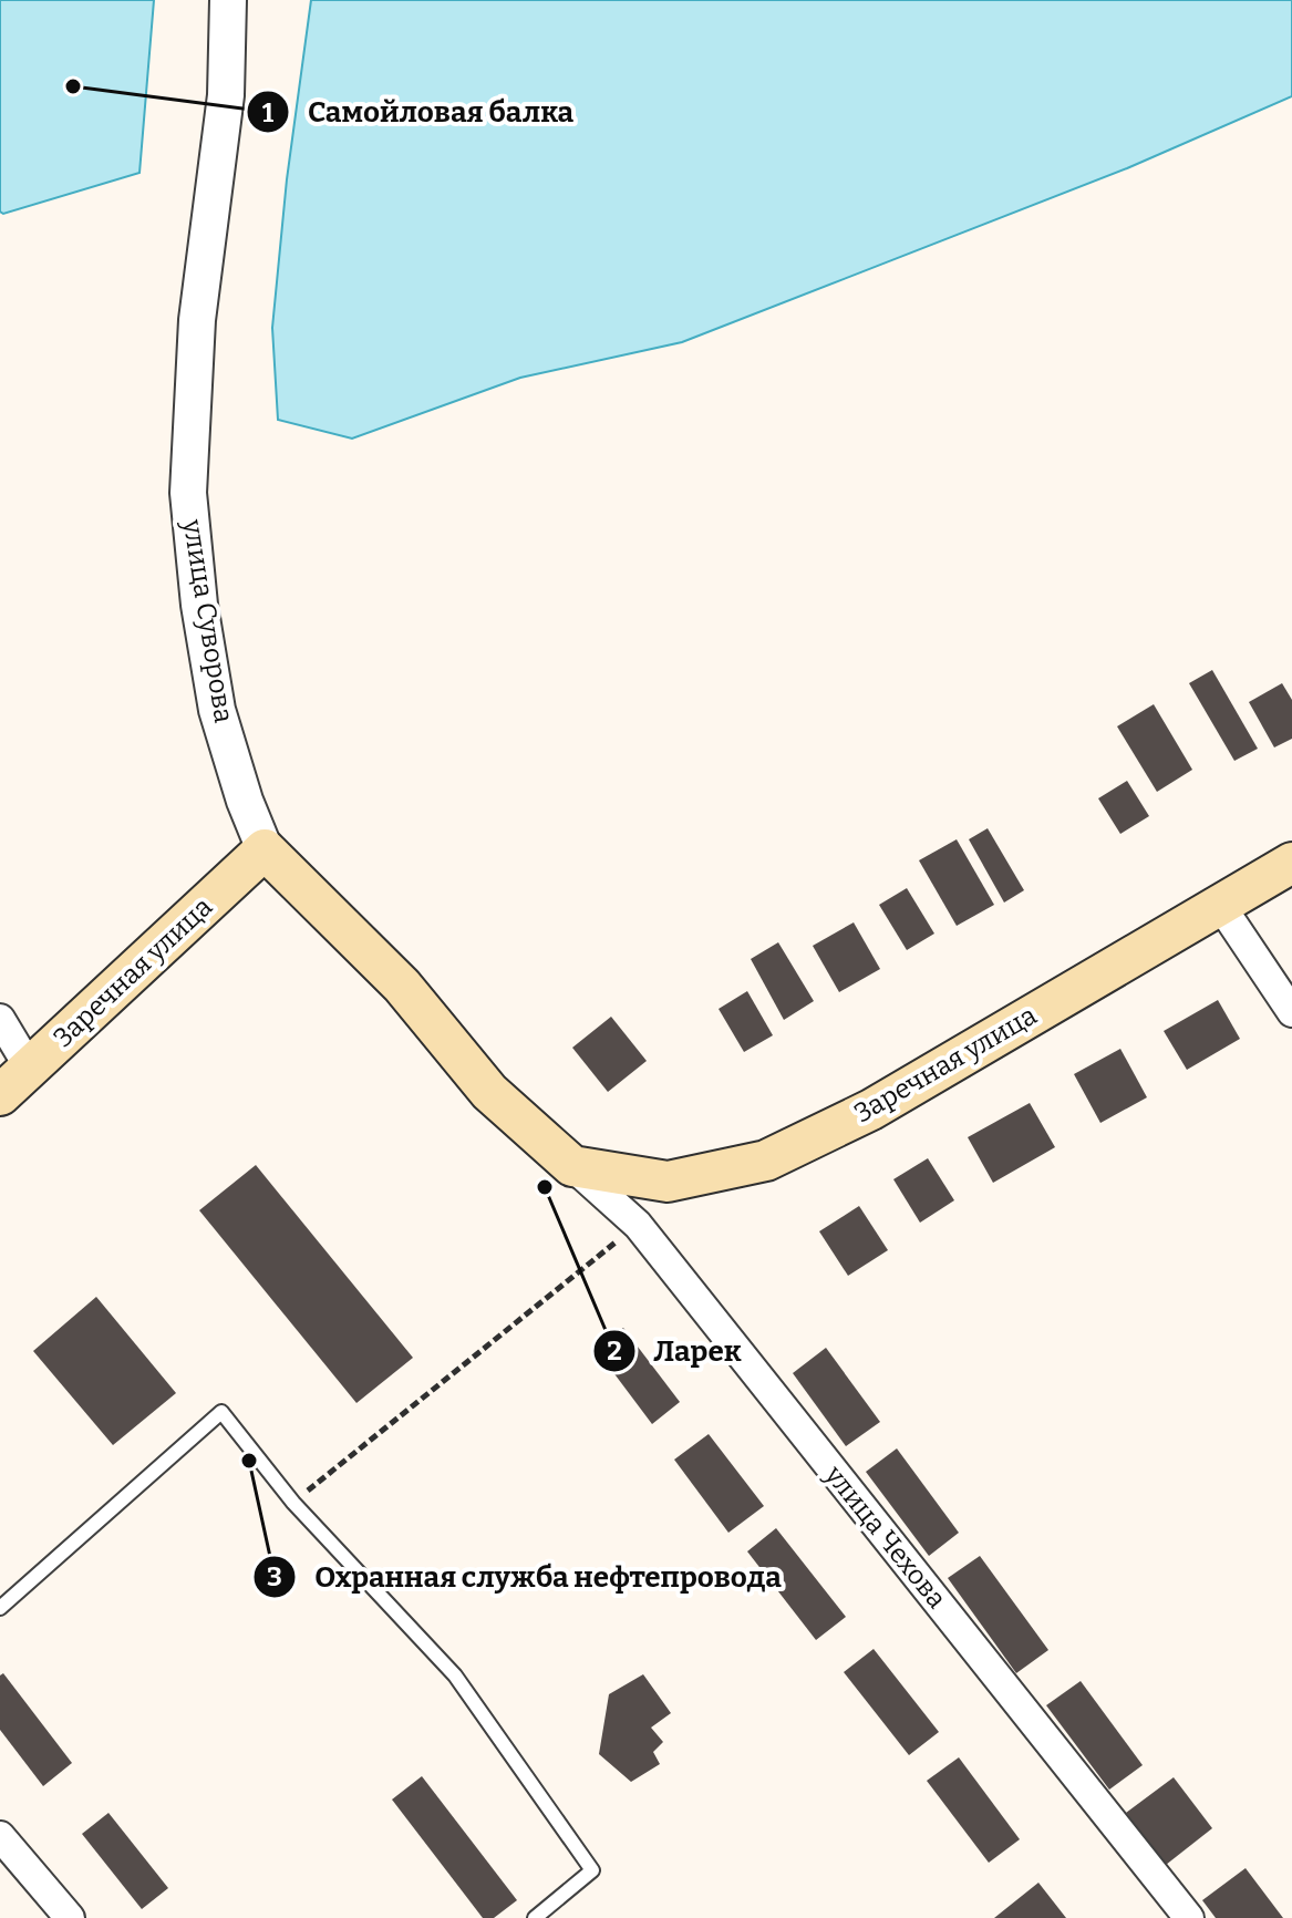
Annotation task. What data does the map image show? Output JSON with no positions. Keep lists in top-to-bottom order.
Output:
{
  "streets": {
    "main road": ["улица Суворова", "Заречная улица"],
    "street": ["улица Чехова"]
  },
  "crossings": [
    ["улица Суворова", "Заречная улица"],
    ["улица Суворова", "улица Чехова"],
    ["Заречная улица", "улица Чехова"]
  ],
  "places": ["Самойловая балка", "Ларек", "Охранная служба нефтепровода"]
}
